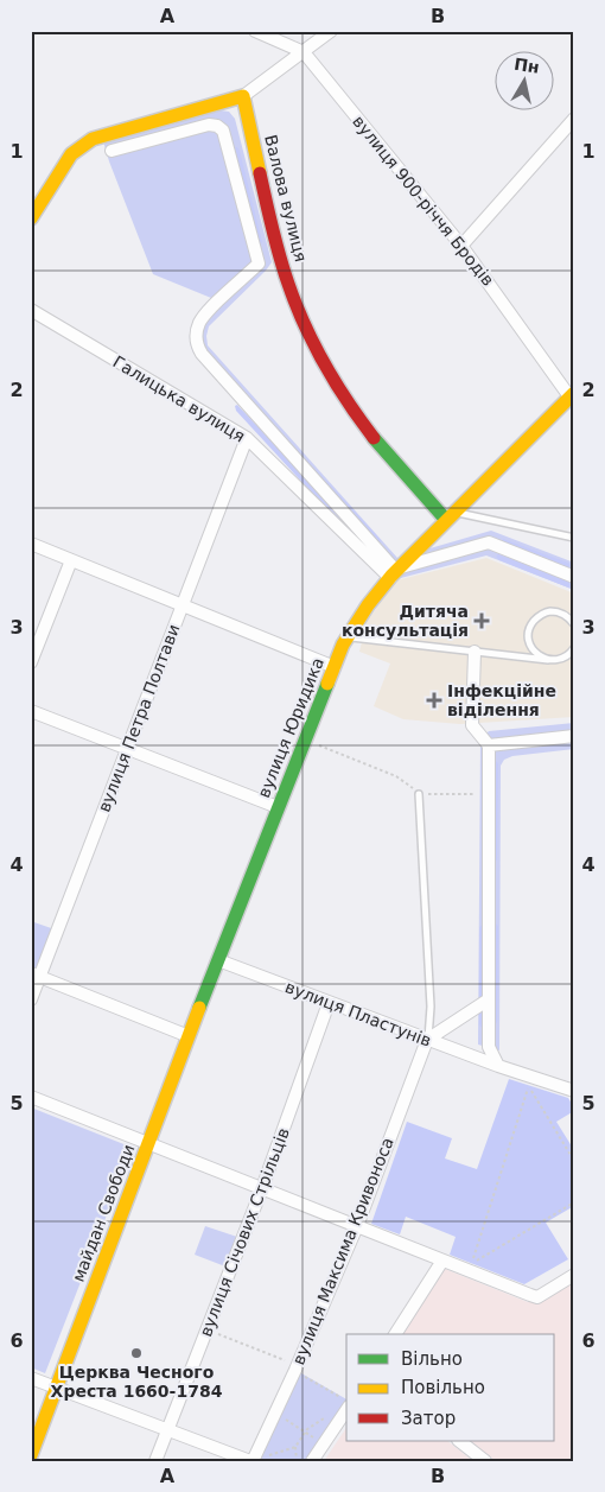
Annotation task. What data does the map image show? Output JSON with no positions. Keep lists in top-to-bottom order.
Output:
{
  "streets": {
    "street": [
      "Валова вулиця",
      "вулиця 900-річчя Бродів",
      "Галицька вулиця",
      "вулиця Петра Полтави",
      "вулиця Юридика",
      "вулиця Пластунів",
      "майдан Свободи",
      "вулиця Січових Стрільців",
      "вулиця Максима Кривоноса"
    ]
  },
  "crossings": [
    ["Валова вулиця", "вулиця Юридика"],
    ["вулиця 900-річчя Бродів", "вулиця Юридика"],
    ["Галицька вулиця", "вулиця Петра Полтави"],
    ["Галицька вулиця", "вулиця Юридика"],
    ["вулиця Юридика", "вулиця Пластунів"],
    ["вулиця Юридика", "майдан Свободи"],
    ["вулиця Пластунів", "вулиця Січових Стрільців"],
    ["вулиця Пластунів", "вулиця Максима Кривоноса"]
  ],
  "places": {
    "health": ["Дитяча консультація", "Інфекційне віділення"],
    "other": ["Церква Чесного Хреста 1660-1784"]
  },
  "legend": ["Вільно", "Повільно", "Затор"],
  "north": "top",
  "grid": {
    "columns": ["A", "B"],
    "rows": [
      "1",
      "2",
      "3",
      "4",
      "5",
      "6"
    ]
  }
}
